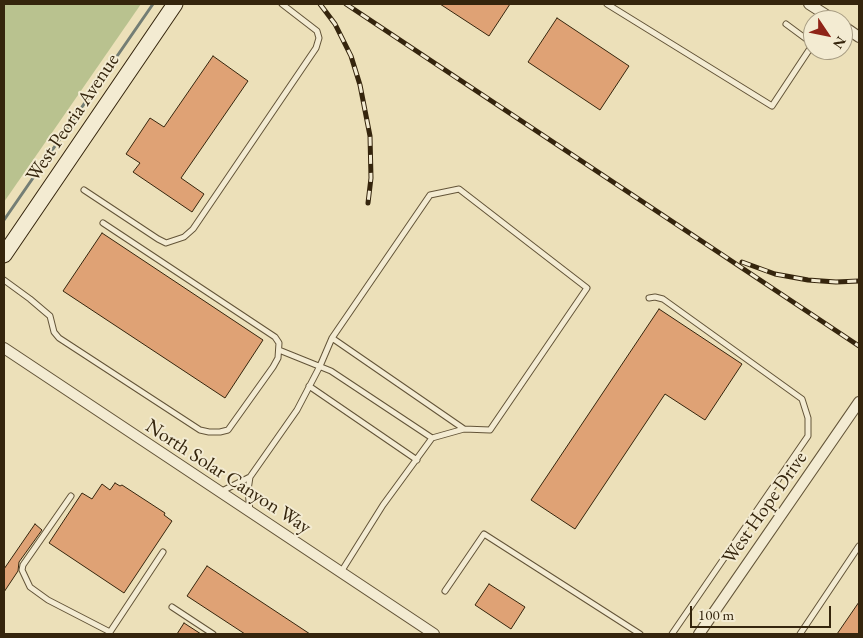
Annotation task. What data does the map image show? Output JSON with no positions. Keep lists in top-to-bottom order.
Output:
{
  "streets": {
    "main road": ["West Peoria Avenue"],
    "street": ["North Solar Canyon Way", "West Hope Drive"]
  },
  "scale_bar": "100 m",
  "north": "bottom right"
}
